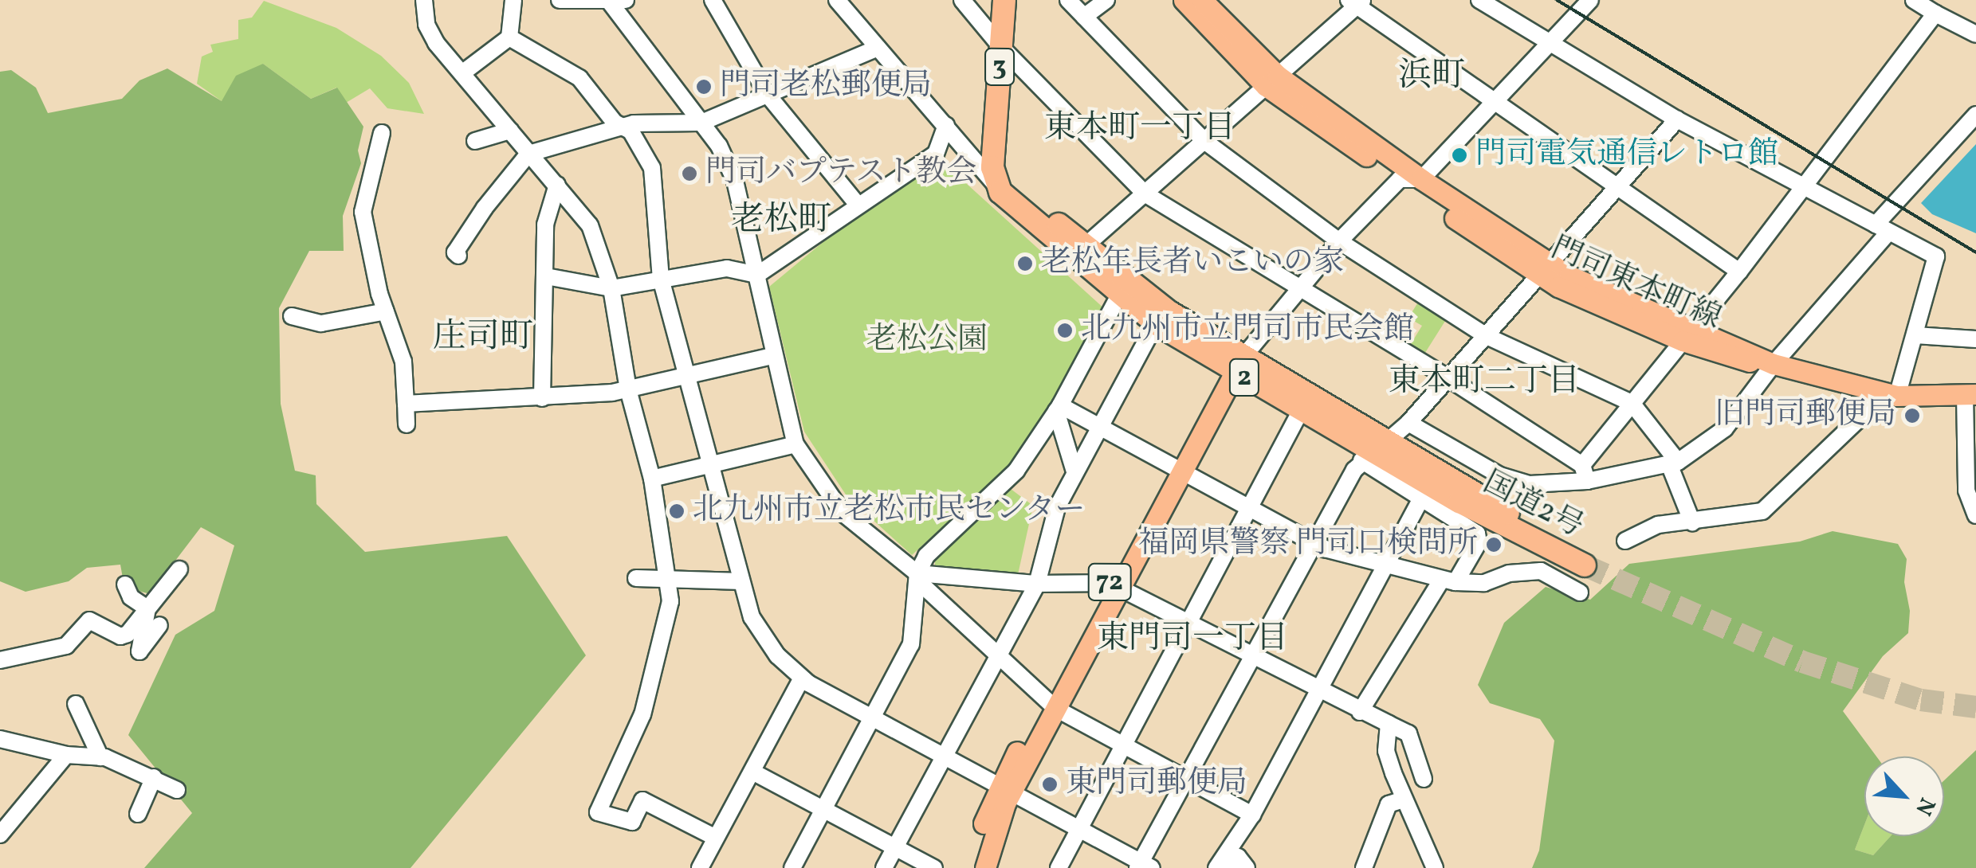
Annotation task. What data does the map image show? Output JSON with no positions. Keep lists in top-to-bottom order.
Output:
{
  "streets": {
    "highway": ["3", "2", "国道2号"],
    "main road": ["門司東本町線", "72"]
  },
  "crossings": [
    ["3", "国道2号"],
    ["国道2号", "72"]
  ],
  "districts": [
    "浜町",
    "東本町一丁目",
    "老松町",
    "庄司町",
    "東本町二丁目",
    "東門司一丁目"
  ],
  "parks": ["老松公園"],
  "places": [
    "門司老松郵便局",
    "門司電気通信レトロ館",
    "門司バプテスト教会",
    "老松年長者いこいの家",
    "北九州市立門司市民会館",
    "旧門司郵便局",
    "北九州市立老松市民センター",
    "福岡県警察 門司口検問所",
    "東門司郵便局"
  ],
  "north": "bottom right"
}
